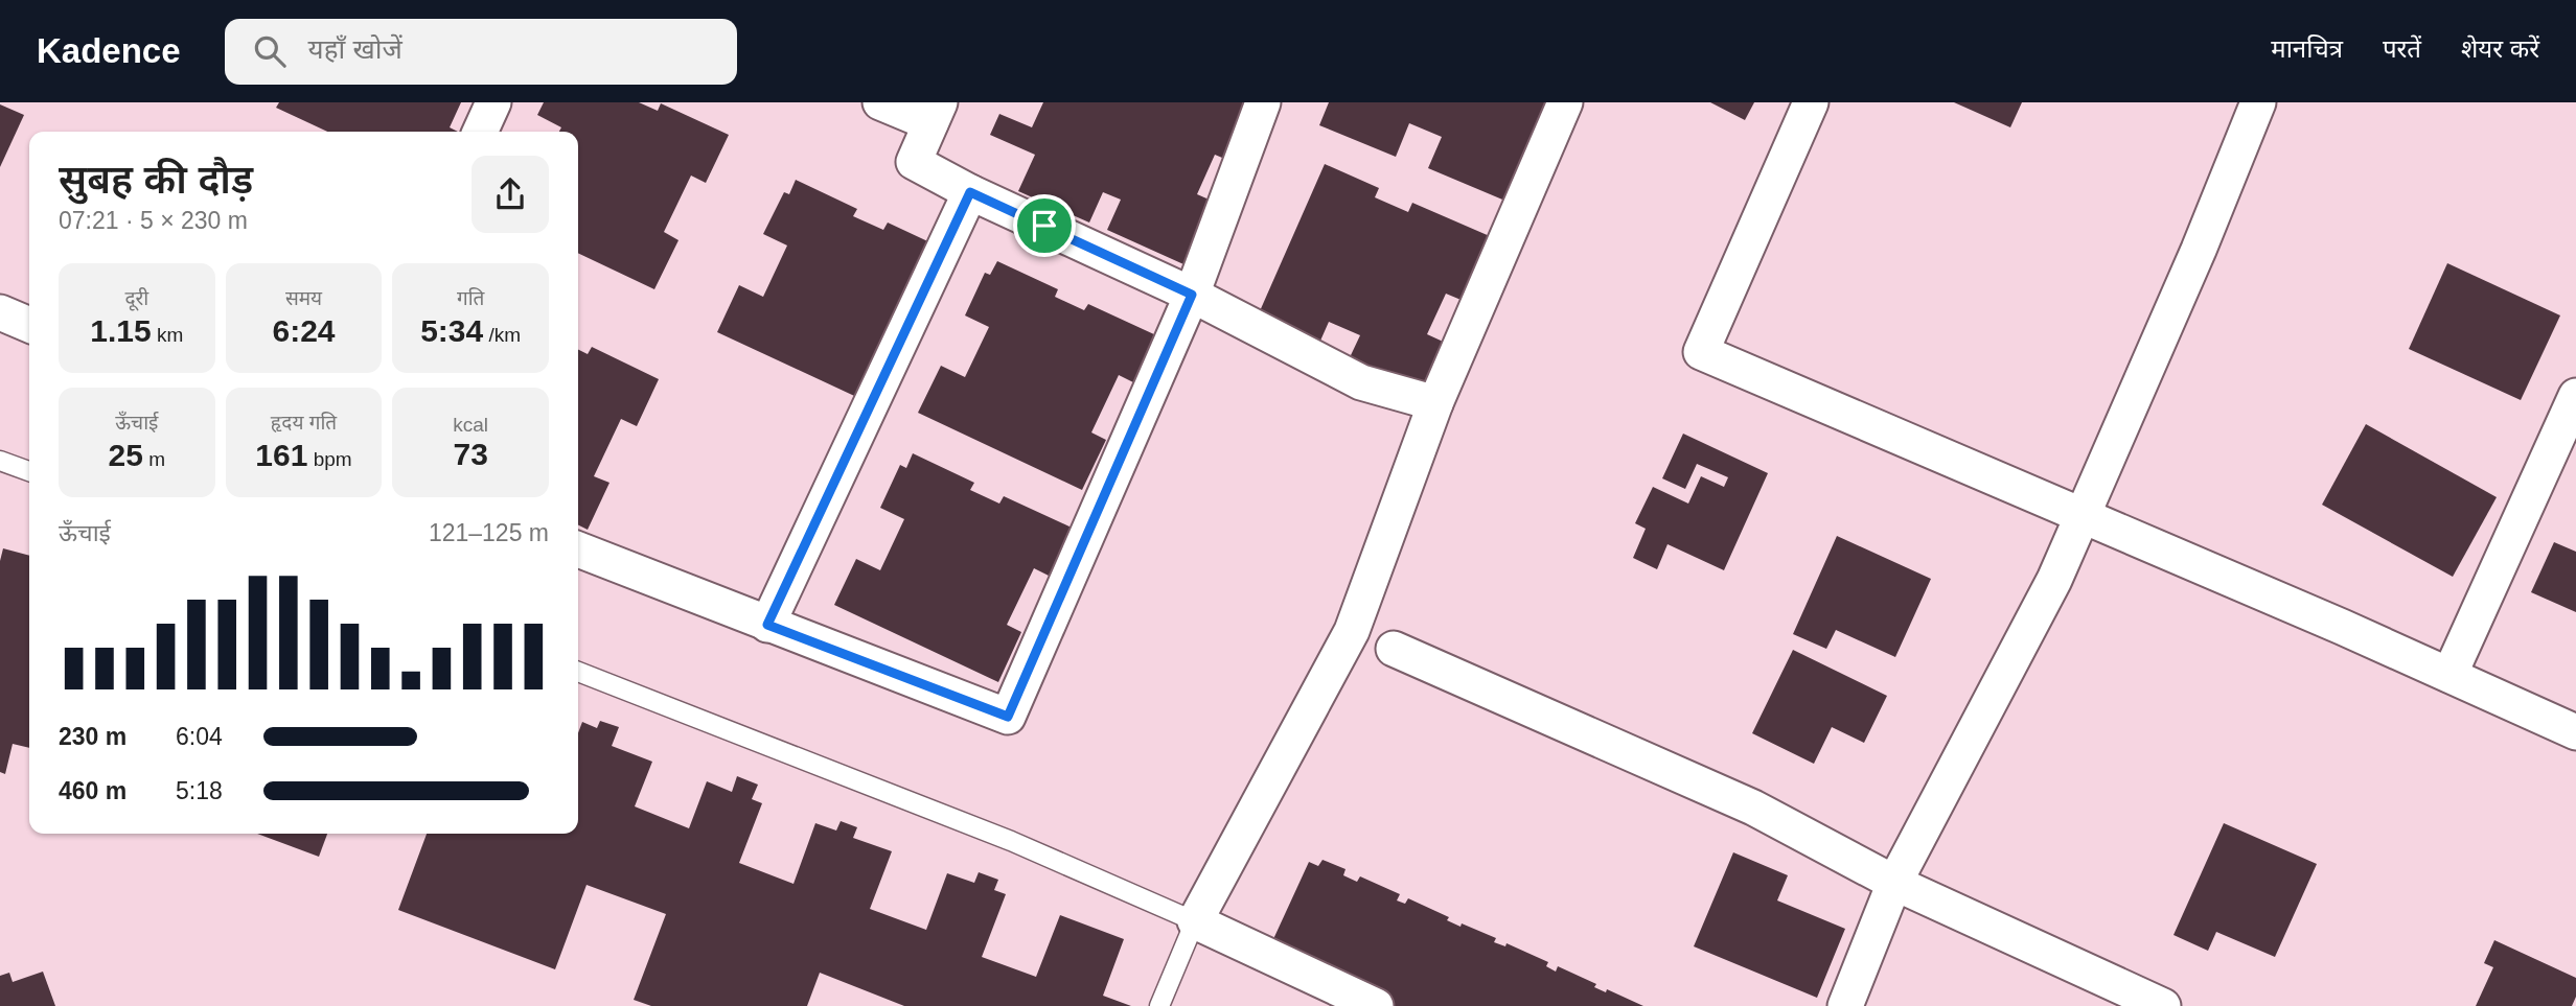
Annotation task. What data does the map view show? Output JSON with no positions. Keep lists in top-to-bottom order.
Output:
{
  "page": {
    "header": "Kadence",
    "search": "यहाँ खोजें",
    "nav": ["मानचित्र", "परतें", "शेयर करें"],
    "heading": ["सुबह की दौड़", "07:21 · 5 × 230 m"],
    "stats": [
      ["दूरी", "1.15 km"],
      ["समय", "6:24"],
      ["गति", "5:34 /km"],
      ["ऊँचाई", "25 m"],
      ["हृदय गति", "161 bpm"],
      ["kcal", "73"]
    ],
    "chart": ["ऊँचाई", "121–125 m"],
    "list": [
      {
        "name": "230 m",
        "note": "6:04"
      },
      {
        "name": "460 m",
        "note": "5:18"
      }
    ]
  }
}
